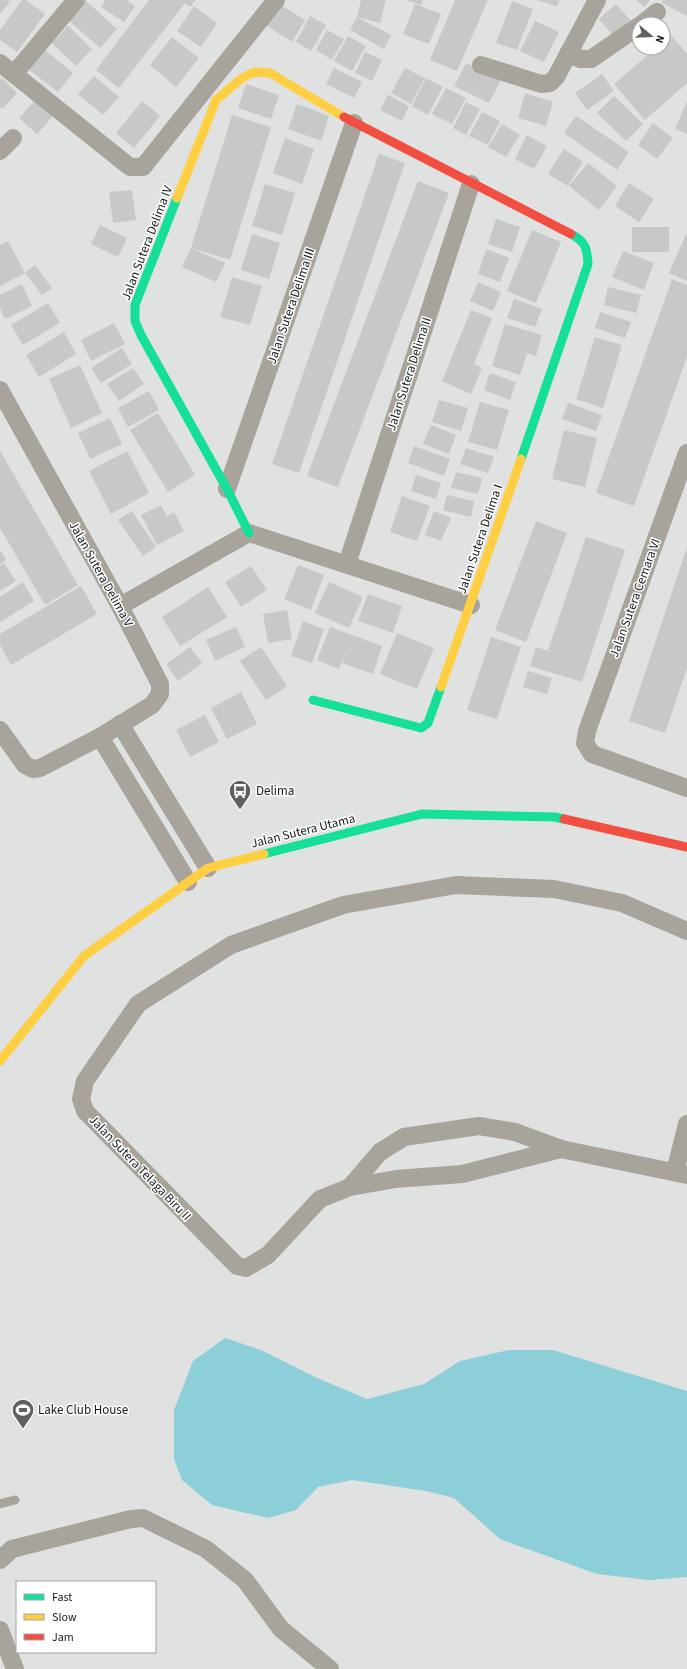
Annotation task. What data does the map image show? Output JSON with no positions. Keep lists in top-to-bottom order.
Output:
{
  "streets": {
    "street": [
      "Jalan Sutera Delima IV",
      "Jalan Sutera Delima III",
      "Jalan Sutera Delima II",
      "Jalan Sutera Delima I",
      "Jalan Sutera Delima V",
      "Jalan Sutera Cemara VI",
      "Jalan Sutera Utama",
      "Jalan Sutera Telaga Biru II"
    ]
  },
  "crossings": [
    ["Jalan Sutera Delima IV", "Jalan Sutera Delima III"],
    ["Jalan Sutera Delima II", "Jalan Sutera Delima I"]
  ],
  "places": {
    "bus stop": ["Delima"],
    "sports": ["Lake Club House"]
  },
  "legend": ["Fast", "Slow", "Jam"],
  "north": "right"
}
